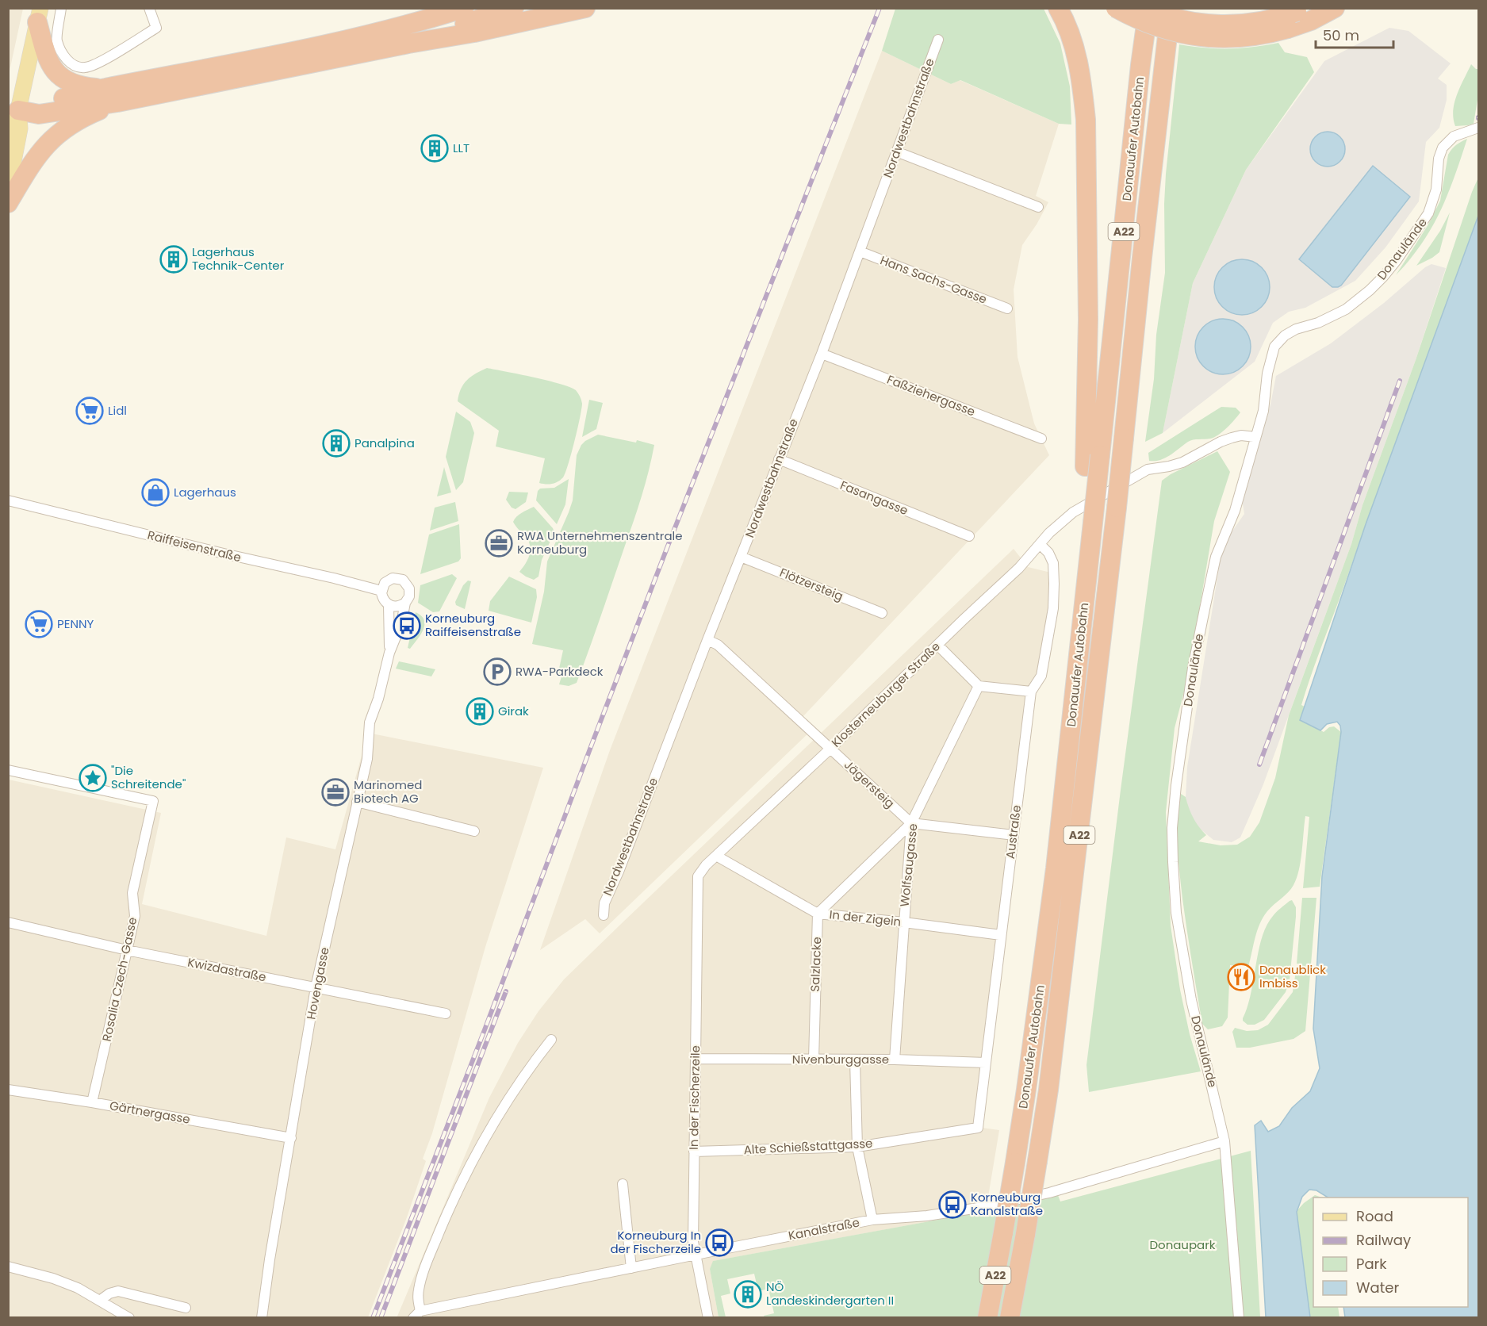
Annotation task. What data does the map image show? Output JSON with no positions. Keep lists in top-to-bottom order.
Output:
{
  "streets": {
    "highway": ["Donauufer Autobahn", "A22"],
    "street": [
      "Nordwestbahnstraße",
      "Donaulände",
      "Hans Sachs-Gasse",
      "Faßziehergasse",
      "Fasangasse",
      "Raiffeisenstraße",
      "Flötzersteig",
      "Klosterneuburger Straße",
      "Jägersteig",
      "Austraße",
      "Wolfsaugasse",
      "In der Zigein",
      "Salzlacke",
      "Kwizdastraße",
      "Rosalia Czech-Gasse",
      "Hovengasse",
      "Nivenburggasse",
      "In der Fischerzeile",
      "Gärtnergasse",
      "Alte Schießstattgasse",
      "Kanalstraße"
    ]
  },
  "crossings": [
    ["Nordwestbahnstraße", "Hans Sachs-Gasse"],
    ["Nordwestbahnstraße", "Faßziehergasse"],
    ["Nordwestbahnstraße", "Fasangasse"],
    ["Nordwestbahnstraße", "Flötzersteig"],
    ["Nordwestbahnstraße", "Jägersteig"],
    ["Donaulände", "Klosterneuburger Straße"],
    ["Donaulände", "Kanalstraße"],
    ["Raiffeisenstraße", "Hovengasse"],
    ["Klosterneuburger Straße", "Jägersteig"],
    ["Klosterneuburger Straße", "Austraße"],
    ["Klosterneuburger Straße", "In der Zigein"],
    ["Klosterneuburger Straße", "In der Fischerzeile"],
    ["Jägersteig", "Wolfsaugasse"],
    ["Austraße", "In der Zigein"],
    ["Austraße", "Nivenburggasse"],
    ["Austraße", "Alte Schießstattgasse"],
    ["Wolfsaugasse", "In der Zigein"],
    ["Wolfsaugasse", "Nivenburggasse"],
    ["In der Zigein", "Salzlacke"],
    ["Salzlacke", "Nivenburggasse"],
    ["Kwizdastraße", "Rosalia Czech-Gasse"],
    ["Kwizdastraße", "Hovengasse"],
    ["Rosalia Czech-Gasse", "Gärtnergasse"],
    ["Hovengasse", "Gärtnergasse"],
    ["Nivenburggasse", "In der Fischerzeile"],
    ["In der Fischerzeile", "Alte Schießstattgasse"],
    ["In der Fischerzeile", "Kanalstraße"]
  ],
  "parks": ["Donaupark"],
  "places": {
    "building": [
      "LLT",
      "Lagerhaus Technik-Center",
      "Panalpina",
      "Girak",
      "NÖ Landeskindergarten II"
    ],
    "supermarket": ["Lidl", "PENNY"],
    "shop": ["Lagerhaus"],
    "office": ["RWA Unternehmenszentrale Korneuburg", "Marinomed Biotech AG"],
    "bus stop": ["Korneuburg Raiffeisenstraße", "Korneuburg Kanalstraße", "Korneuburg In der Fischerzeile"],
    "parking": ["RWA-Parkdeck"],
    "place": ["\"Die Schreitende\""],
    "restaurant": ["Donaublick Imbiss"]
  },
  "legend": [
    "Road",
    "Railway",
    "Park",
    "Water"
  ],
  "scale_bar": "50 m"
}
